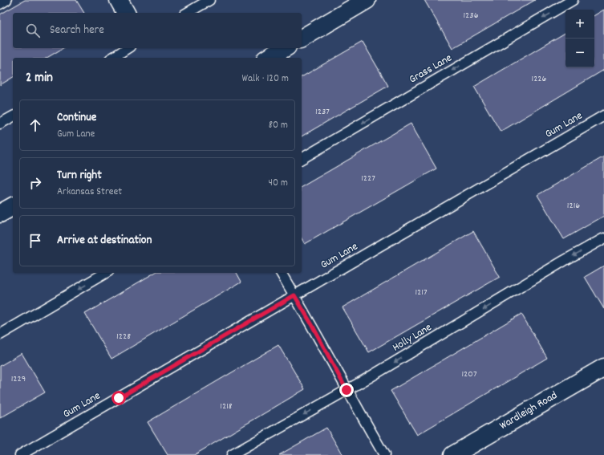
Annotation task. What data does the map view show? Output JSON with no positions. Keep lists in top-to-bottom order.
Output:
{
  "streets": {
    "main road": ["Wardleigh Road"],
    "lane": ["Grass Lane", "Gum Lane", "Holly Lane"]
  },
  "one_way": ["Grass Lane", "Holly Lane"],
  "house_numbers": [
    "1236",
    "1226",
    "1237",
    "1227",
    "1216",
    "1217",
    "1228",
    "1207",
    "1229",
    "1218"
  ],
  "page": {
    "map_buttons": ["+", "−"],
    "search": "Search here",
    "heading": ["2 min", "Walk · 120 m"],
    "list": [
      ["Continue", "Gum Lane", "80 m"],
      ["Turn right", "Arkansas Street", "40 m"],
      "Arrive at destination"
    ]
  }
}
